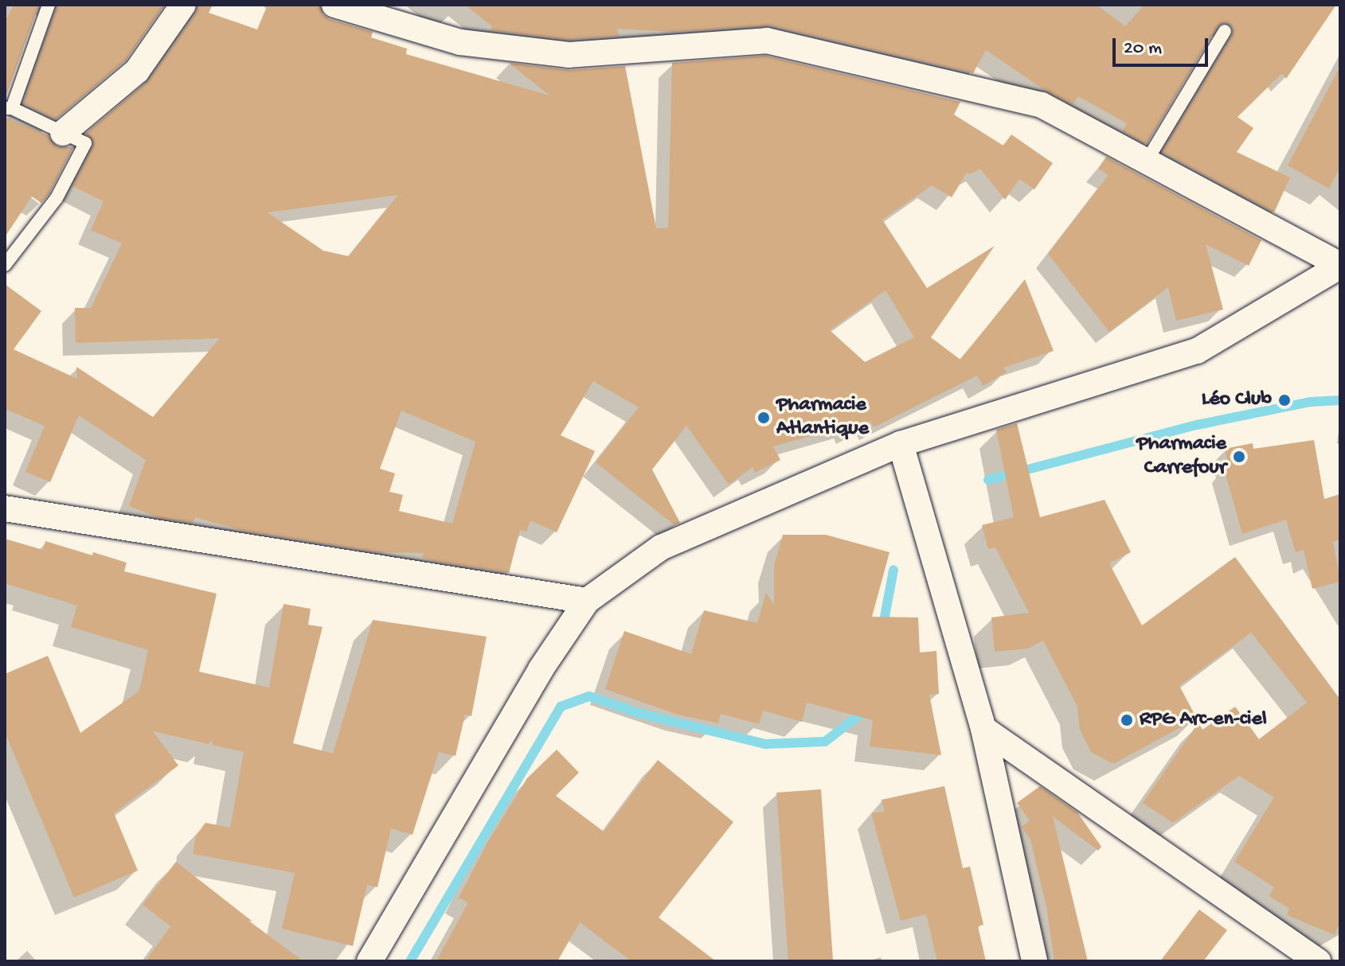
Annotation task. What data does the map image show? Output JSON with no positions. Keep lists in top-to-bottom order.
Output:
{
  "places": [
    "Léo Club",
    "Pharmacie Atlantique",
    "Pharmacie Carrefour",
    "RPG Arc-en-ciel"
  ],
  "scale_bar": "20 m"
}
